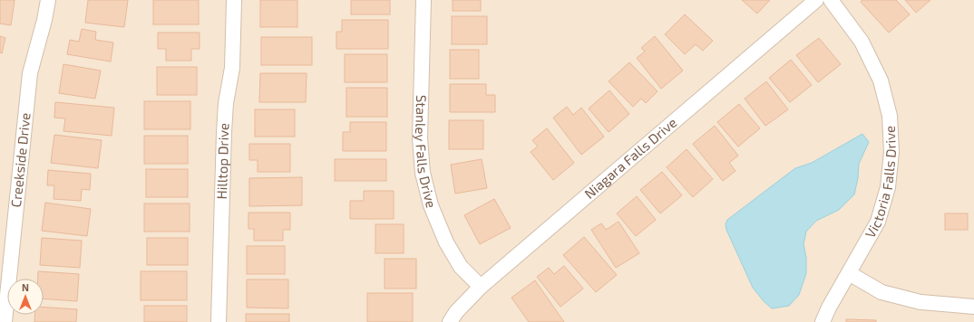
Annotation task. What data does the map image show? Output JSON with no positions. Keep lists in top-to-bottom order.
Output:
{
  "streets": {
    "street": [
      "Stanley Falls Drive",
      "Niagara Falls Drive",
      "Creekside Drive",
      "Hilltop Drive",
      "Victoria Falls Drive"
    ]
  },
  "crossings": [
    ["Stanley Falls Drive", "Niagara Falls Drive"]
  ],
  "north": "top"
}
